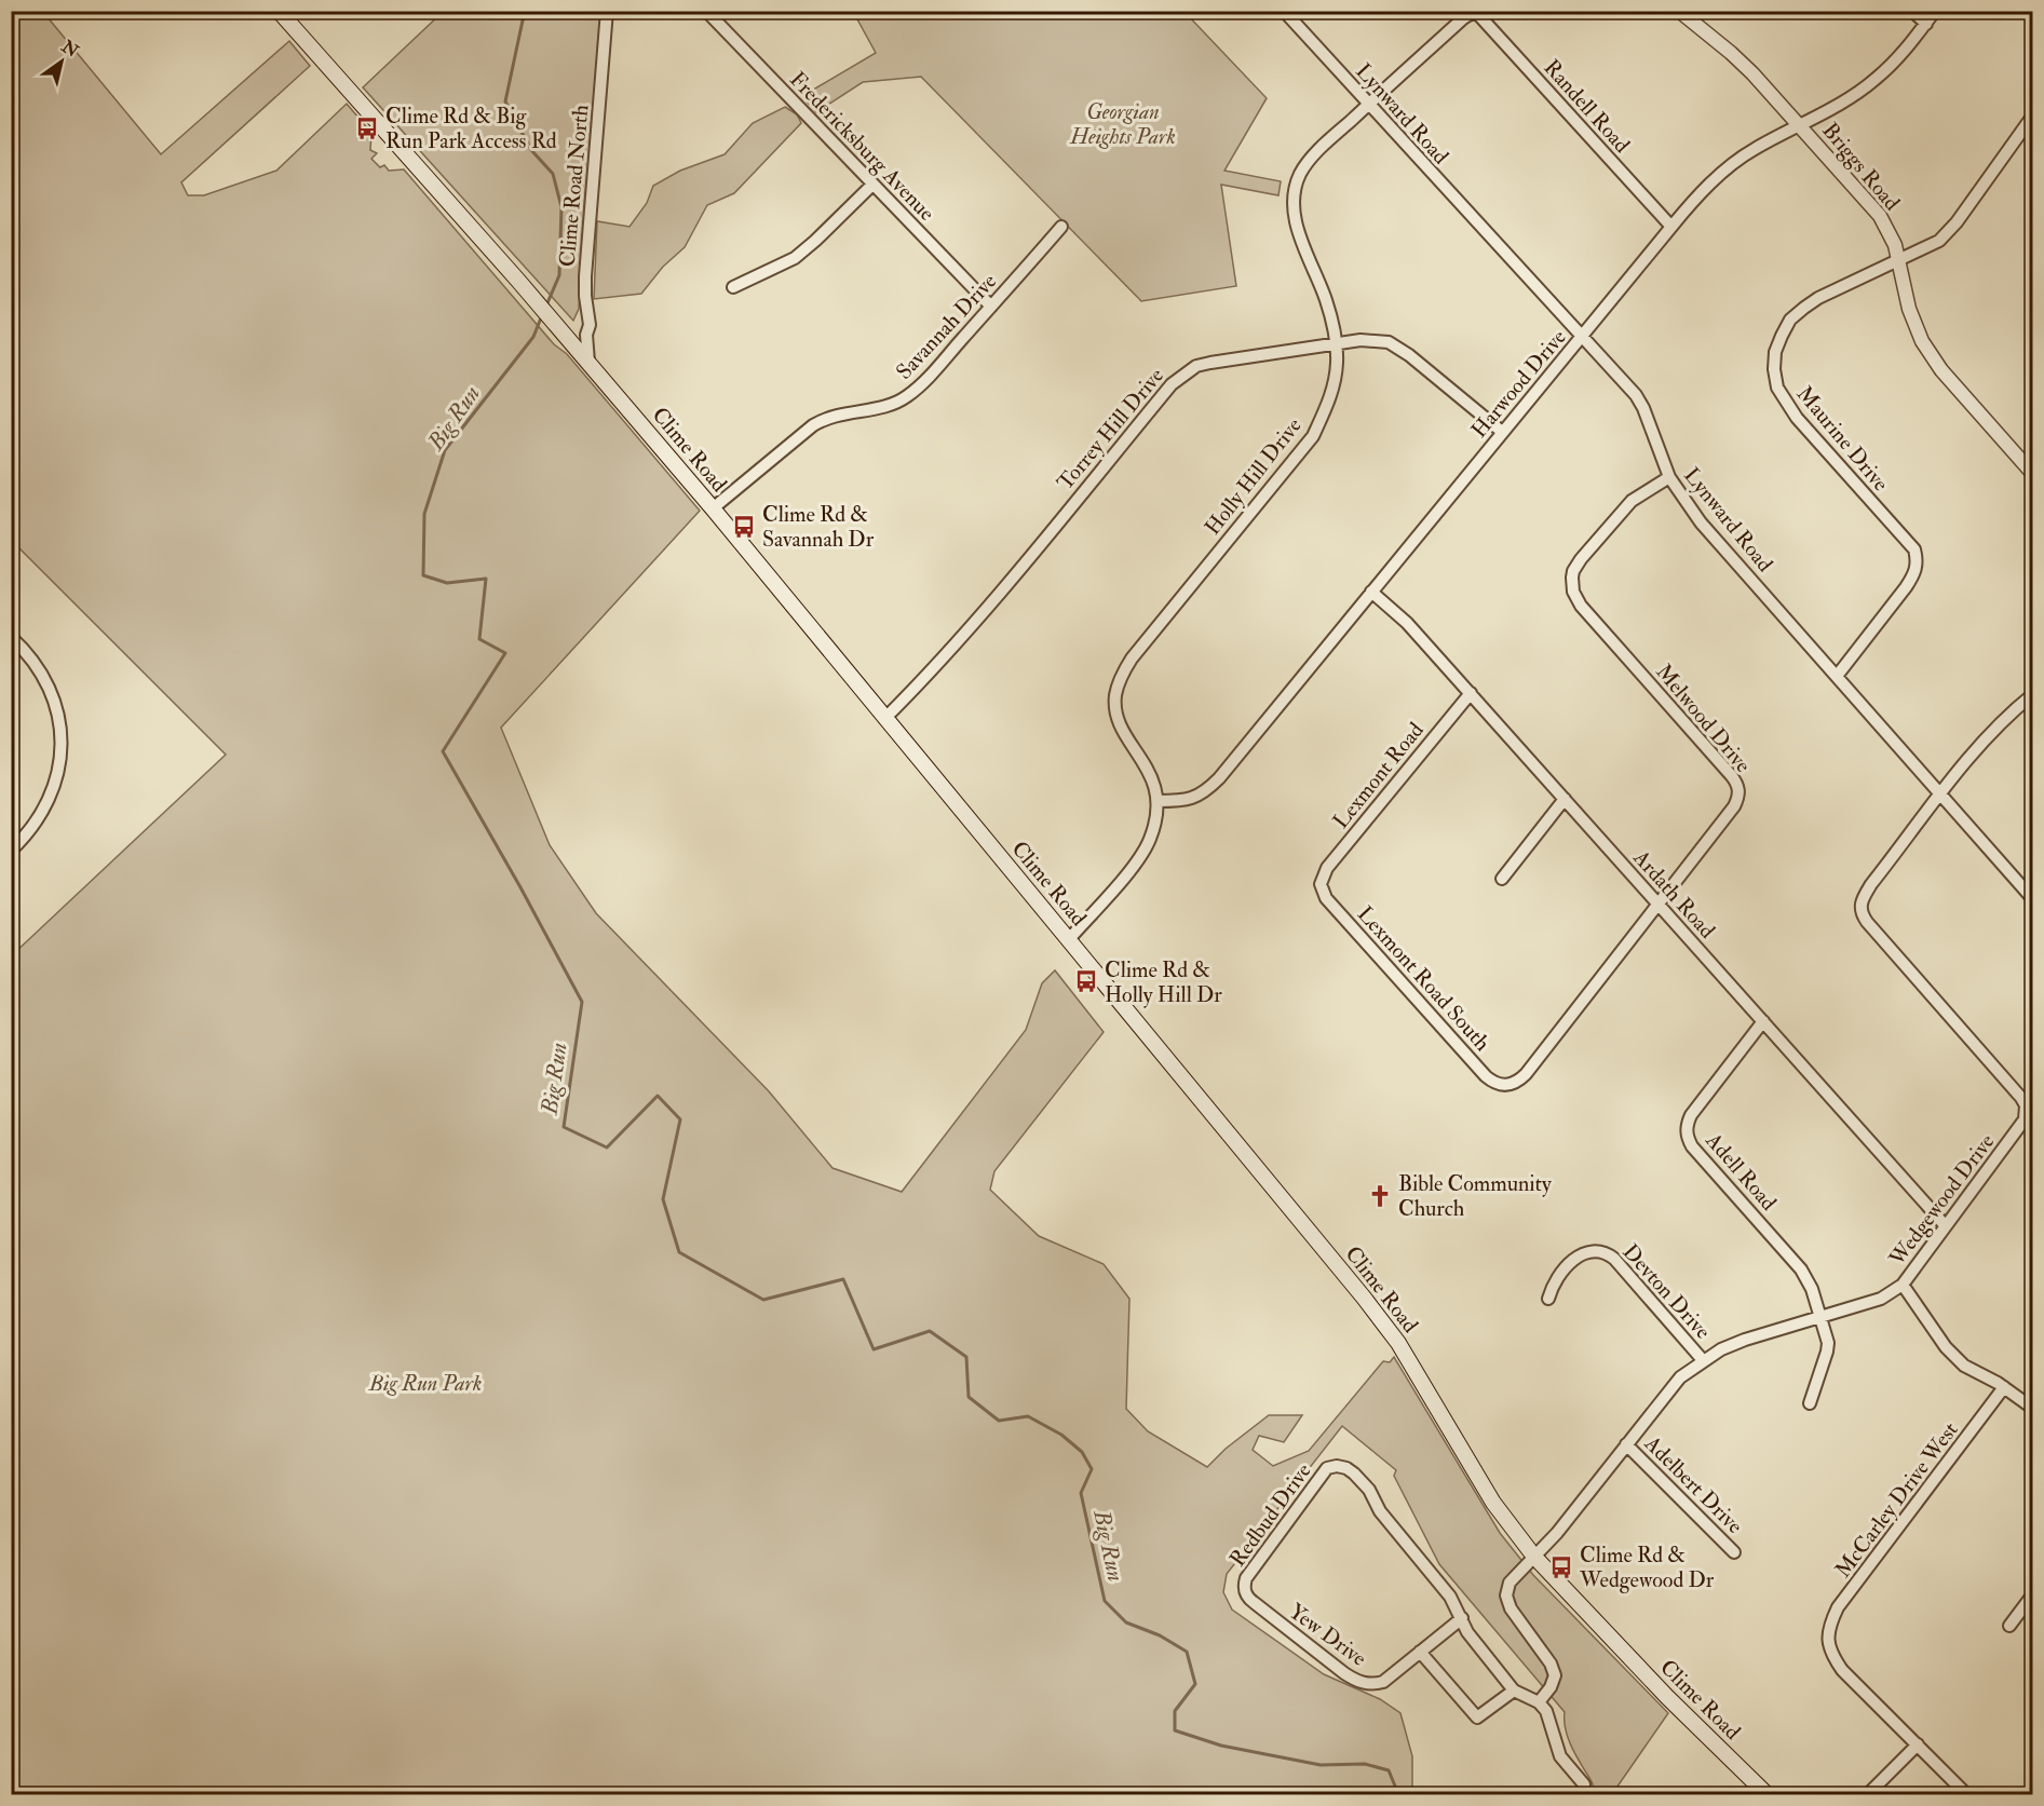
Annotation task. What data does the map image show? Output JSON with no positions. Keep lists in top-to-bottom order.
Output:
{
  "streets": {
    "main road": ["Clime Road"],
    "street": [
      "Randell Road",
      "Lynward Road",
      "Fredericksburg Avenue",
      "Briggs Road",
      "Clime Road North",
      "Savannah Drive",
      "Harwood Drive",
      "Torrey Hill Drive",
      "Maurine Drive",
      "Holly Hill Drive",
      "Melwood Drive",
      "Lexmont Road",
      "Ardath Road",
      "Lexmont Road South",
      "Adell Road",
      "Wedgewood Drive",
      "Devton Drive",
      "Adelbert Drive",
      "McCarley Drive West",
      "Redbud Drive",
      "Yew Drive"
    ]
  },
  "crossings": [
    ["Randell Road", "Harwood Drive"],
    ["Randell Road", "Holly Hill Drive"],
    ["Lynward Road", "Harwood Drive"],
    ["Lynward Road", "Maurine Drive"],
    ["Lynward Road", "Holly Hill Drive"],
    ["Lynward Road", "Melwood Drive"],
    ["Lynward Road", "Wedgewood Drive"],
    ["Fredericksburg Avenue", "Savannah Drive"],
    ["Briggs Road", "Harwood Drive"],
    ["Briggs Road", "Maurine Drive"],
    ["Clime Road North", "Clime Road"],
    ["Savannah Drive", "Clime Road"],
    ["Harwood Drive", "Torrey Hill Drive"],
    ["Harwood Drive", "Holly Hill Drive"],
    ["Harwood Drive", "Ardath Road"],
    ["Torrey Hill Drive", "Clime Road"],
    ["Torrey Hill Drive", "Holly Hill Drive"],
    ["Clime Road", "Holly Hill Drive"],
    ["Clime Road", "Wedgewood Drive"],
    ["Melwood Drive", "Ardath Road"],
    ["Melwood Drive", "Lexmont Road South"],
    ["Lexmont Road", "Ardath Road"],
    ["Lexmont Road", "Lexmont Road South"],
    ["Ardath Road", "Adell Road"],
    ["Ardath Road", "Wedgewood Drive"],
    ["Adell Road", "Wedgewood Drive"],
    ["Wedgewood Drive", "Devton Drive"],
    ["Wedgewood Drive", "Adelbert Drive"],
    ["Redbud Drive", "Yew Drive"]
  ],
  "water": ["Big Run"],
  "parks": ["Georgian Heights Park", "Big Run Park"],
  "places": {
    "bus stop": [
      "Clime Rd & Big Run Park Access Rd",
      "Clime Rd & Savannah Dr",
      "Clime Rd & Holly Hill Dr",
      "Clime Rd & Wedgewood Dr"
    ],
    "church": ["Bible Community Church"]
  },
  "north": "top right"
}
